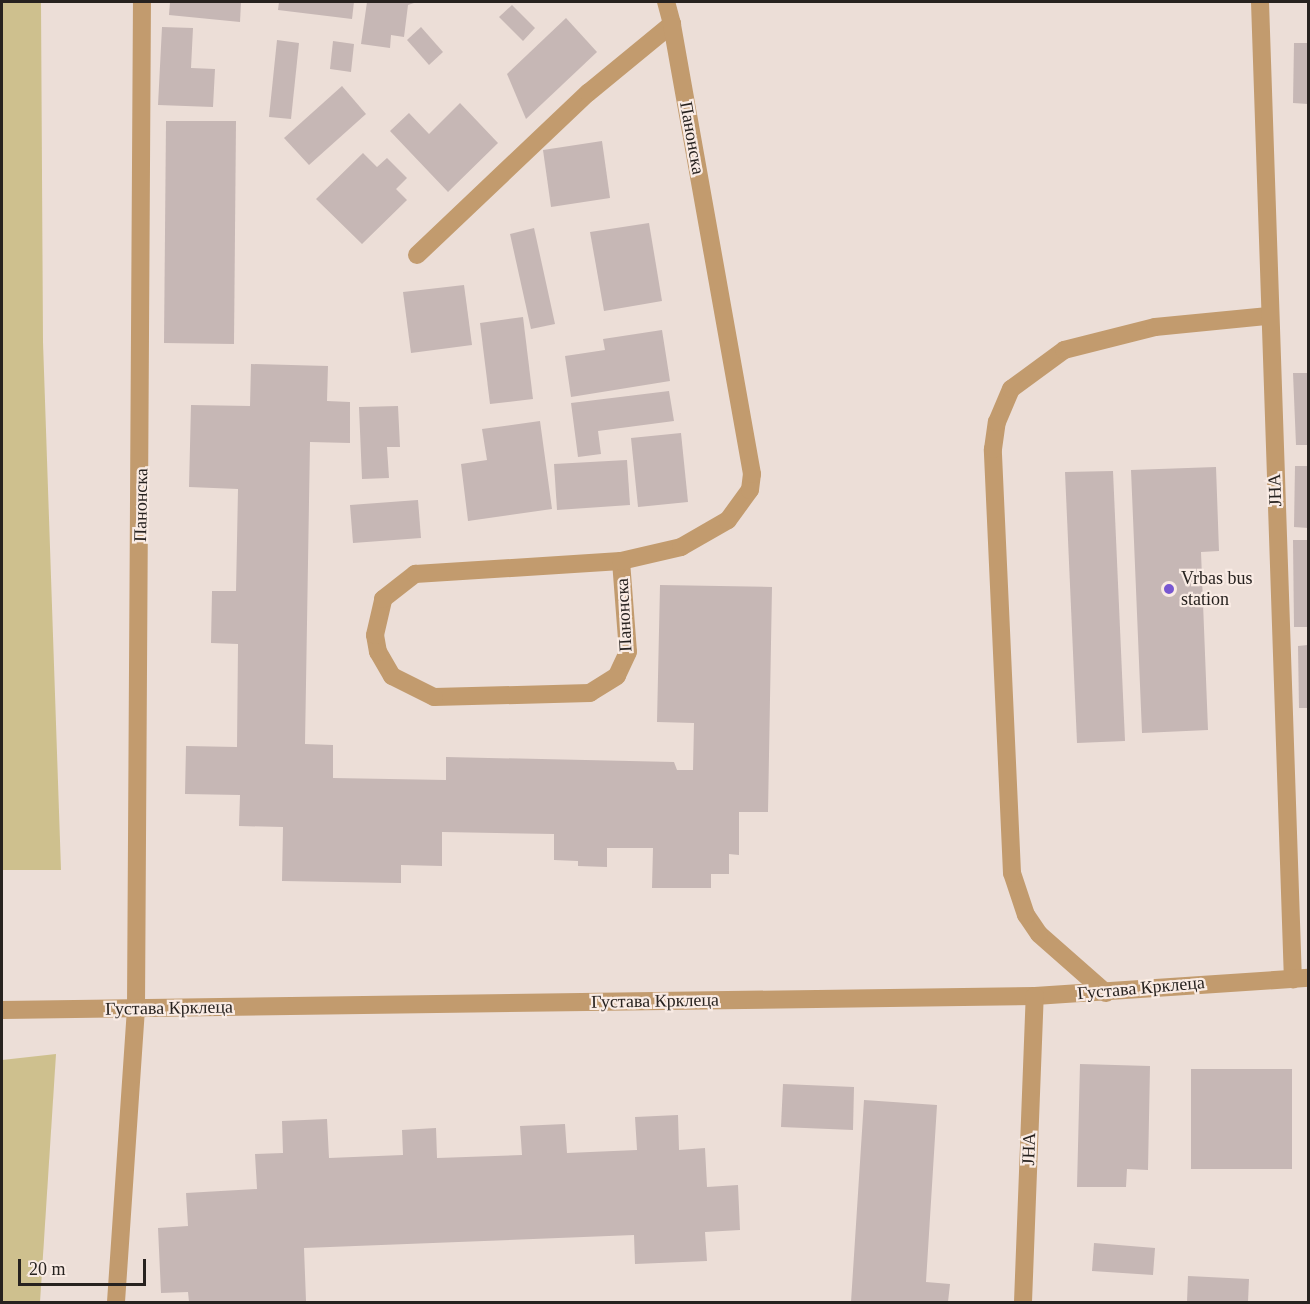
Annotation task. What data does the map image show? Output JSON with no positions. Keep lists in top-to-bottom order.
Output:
{
  "streets": {
    "street": ["Панонска", "ЈНА", "Густава Крклеца"]
  },
  "crossings": [
    ["Панонска", "Густава Крклеца"],
    ["ЈНА", "Густава Крклеца"]
  ],
  "places": ["Vrbas bus station"],
  "scale_bar": "20 m"
}
